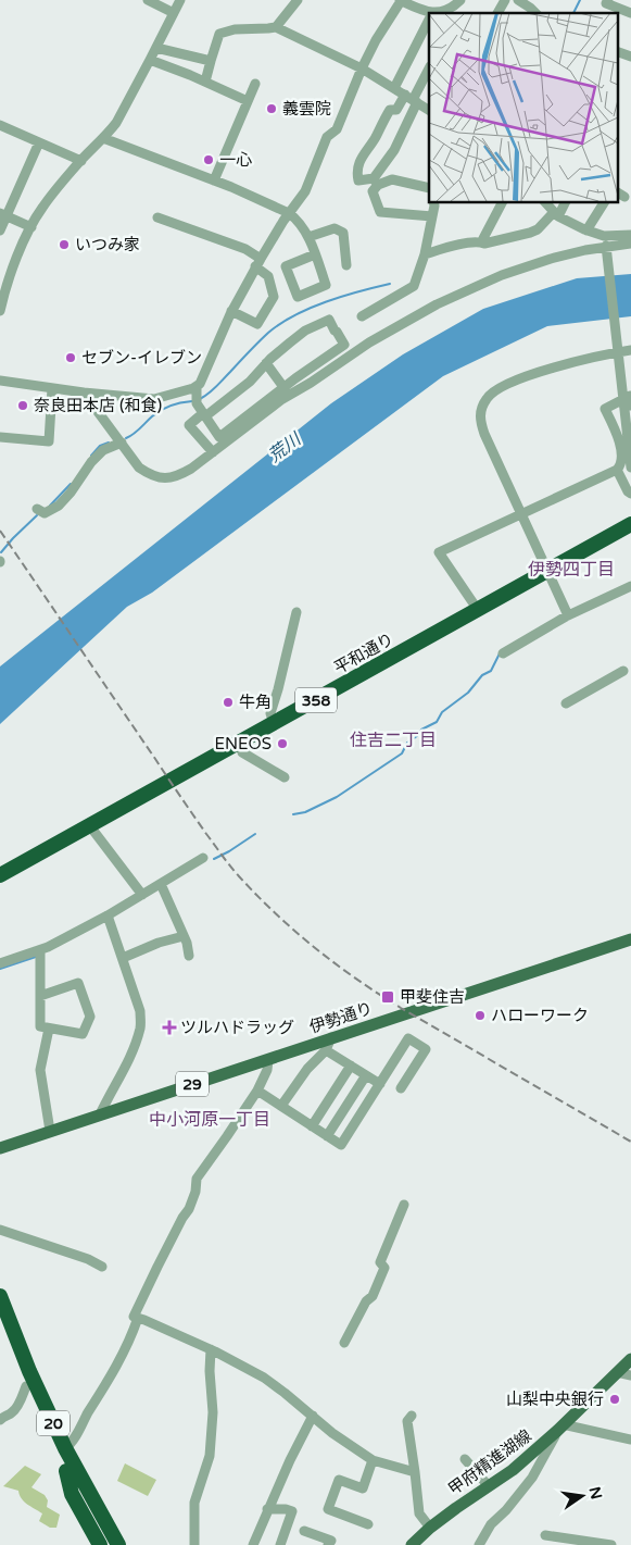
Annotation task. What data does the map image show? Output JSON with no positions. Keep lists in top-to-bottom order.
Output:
{
  "streets": {
    "highway": ["平和通り", "358", "20"],
    "main road": ["伊勢通り", "29", "甲府精進湖線"]
  },
  "districts": ["伊勢四丁目", "住吉二丁目", "中小河原一丁目"],
  "water": ["荒川"],
  "places": {
    "other": [
      "義雲院",
      "一心",
      "いつみ家",
      "セブン-イレブン",
      "奈良田本店 (和食)",
      "牛角",
      "ENEOS",
      "ハローワーク",
      "山梨中央銀行"
    ],
    "transit": ["甲斐住吉"],
    "health": ["ツルハドラッグ"]
  },
  "north": "right"
}
